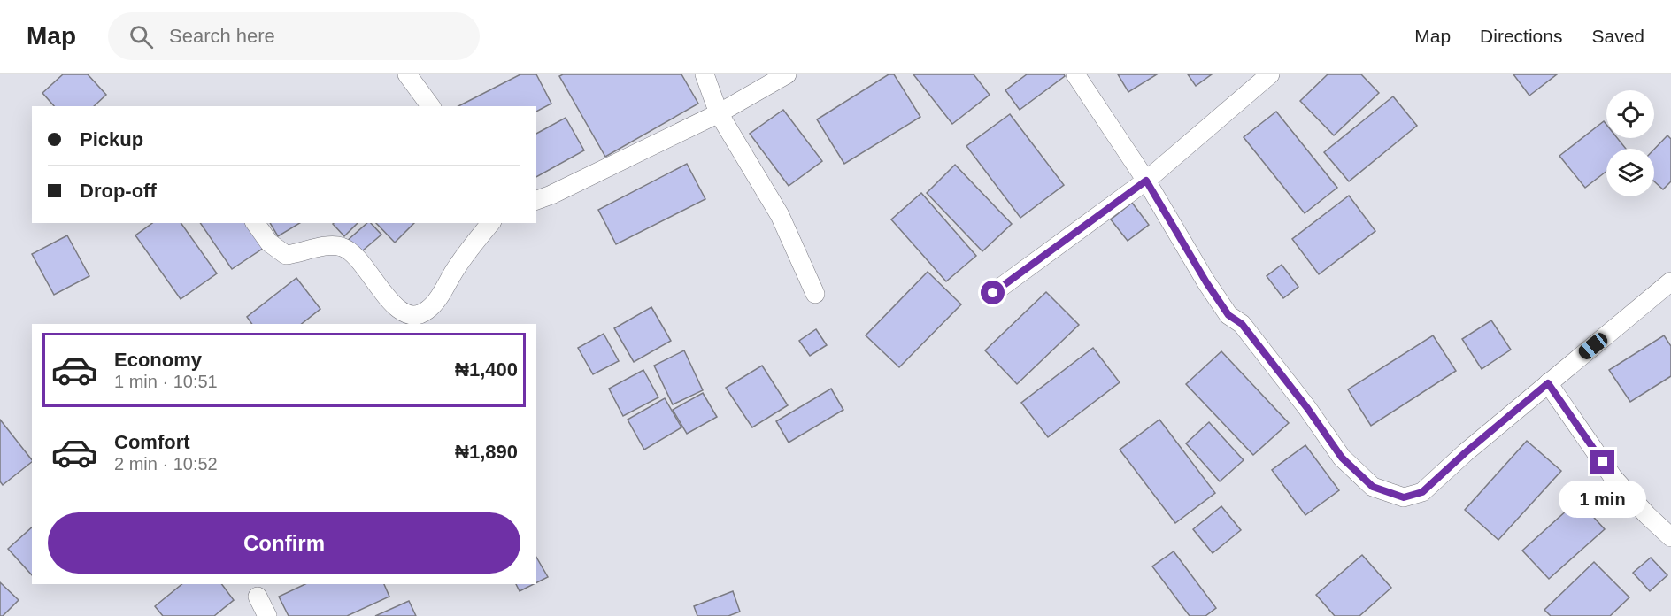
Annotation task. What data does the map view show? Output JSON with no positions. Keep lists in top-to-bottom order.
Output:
{
  "page": {
    "header": "Map",
    "search": "Search here",
    "nav": ["Map", "Directions", "Saved"],
    "banner": ["Pickup", "Drop-off"],
    "list": [
      {
        "name": "Economy",
        "note": "1 min · 10:51",
        "value": "₦1,400"
      },
      {
        "name": "Comfort",
        "note": "2 min · 10:52",
        "value": "₦1,890"
      }
    ],
    "bubble": "1 min",
    "buttons": "Confirm"
  }
}
